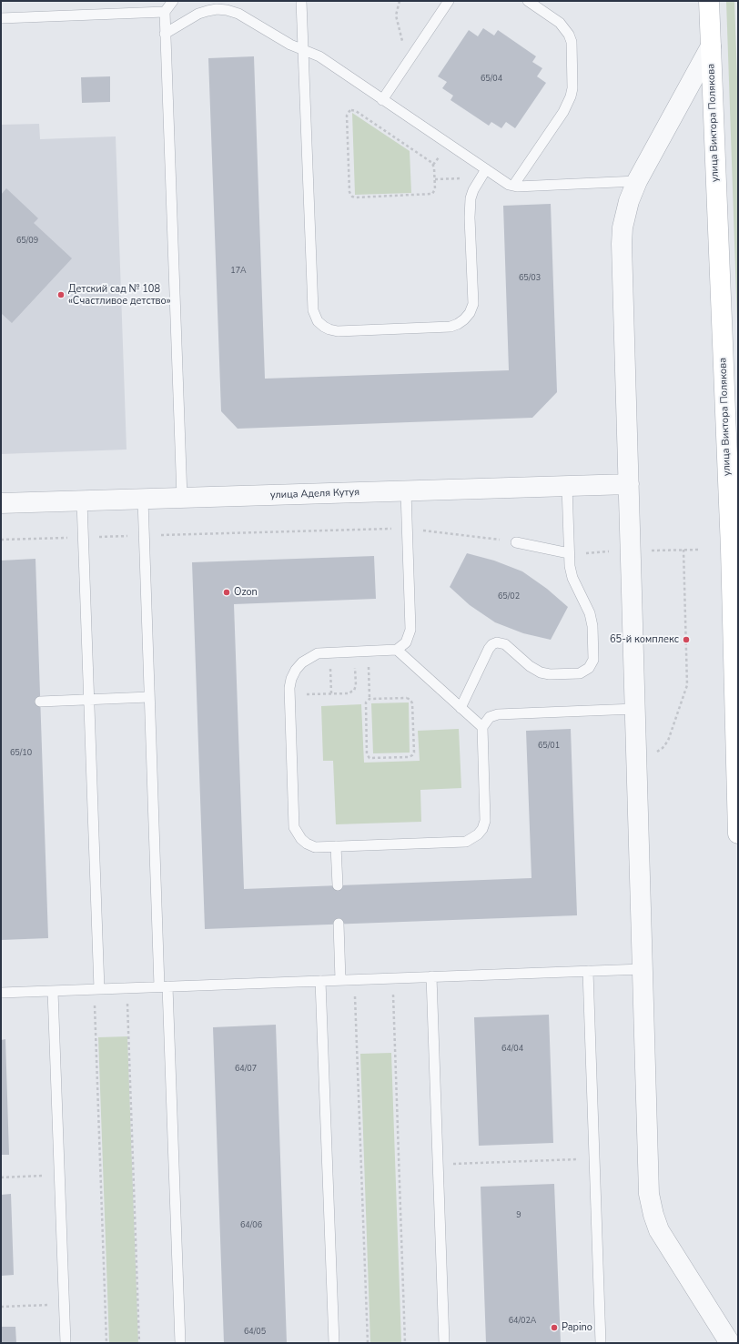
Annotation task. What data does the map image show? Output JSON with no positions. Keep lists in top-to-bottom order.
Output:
{
  "streets": {
    "main road": ["улица Виктора Полякова"],
    "street": ["улица Аделя Кутуя"]
  },
  "places": [
    "Детский сад № 108 «Счастливое детство»",
    "Ozon",
    "65-й комплекс",
    "Papino"
  ],
  "house_numbers": [
    "65/04",
    "65/09",
    "17А",
    "65/03",
    "65/02",
    "65/01",
    "65/10",
    "64/04",
    "64/07",
    "9",
    "64/06",
    "64/02А",
    "64/05"
  ]
}
